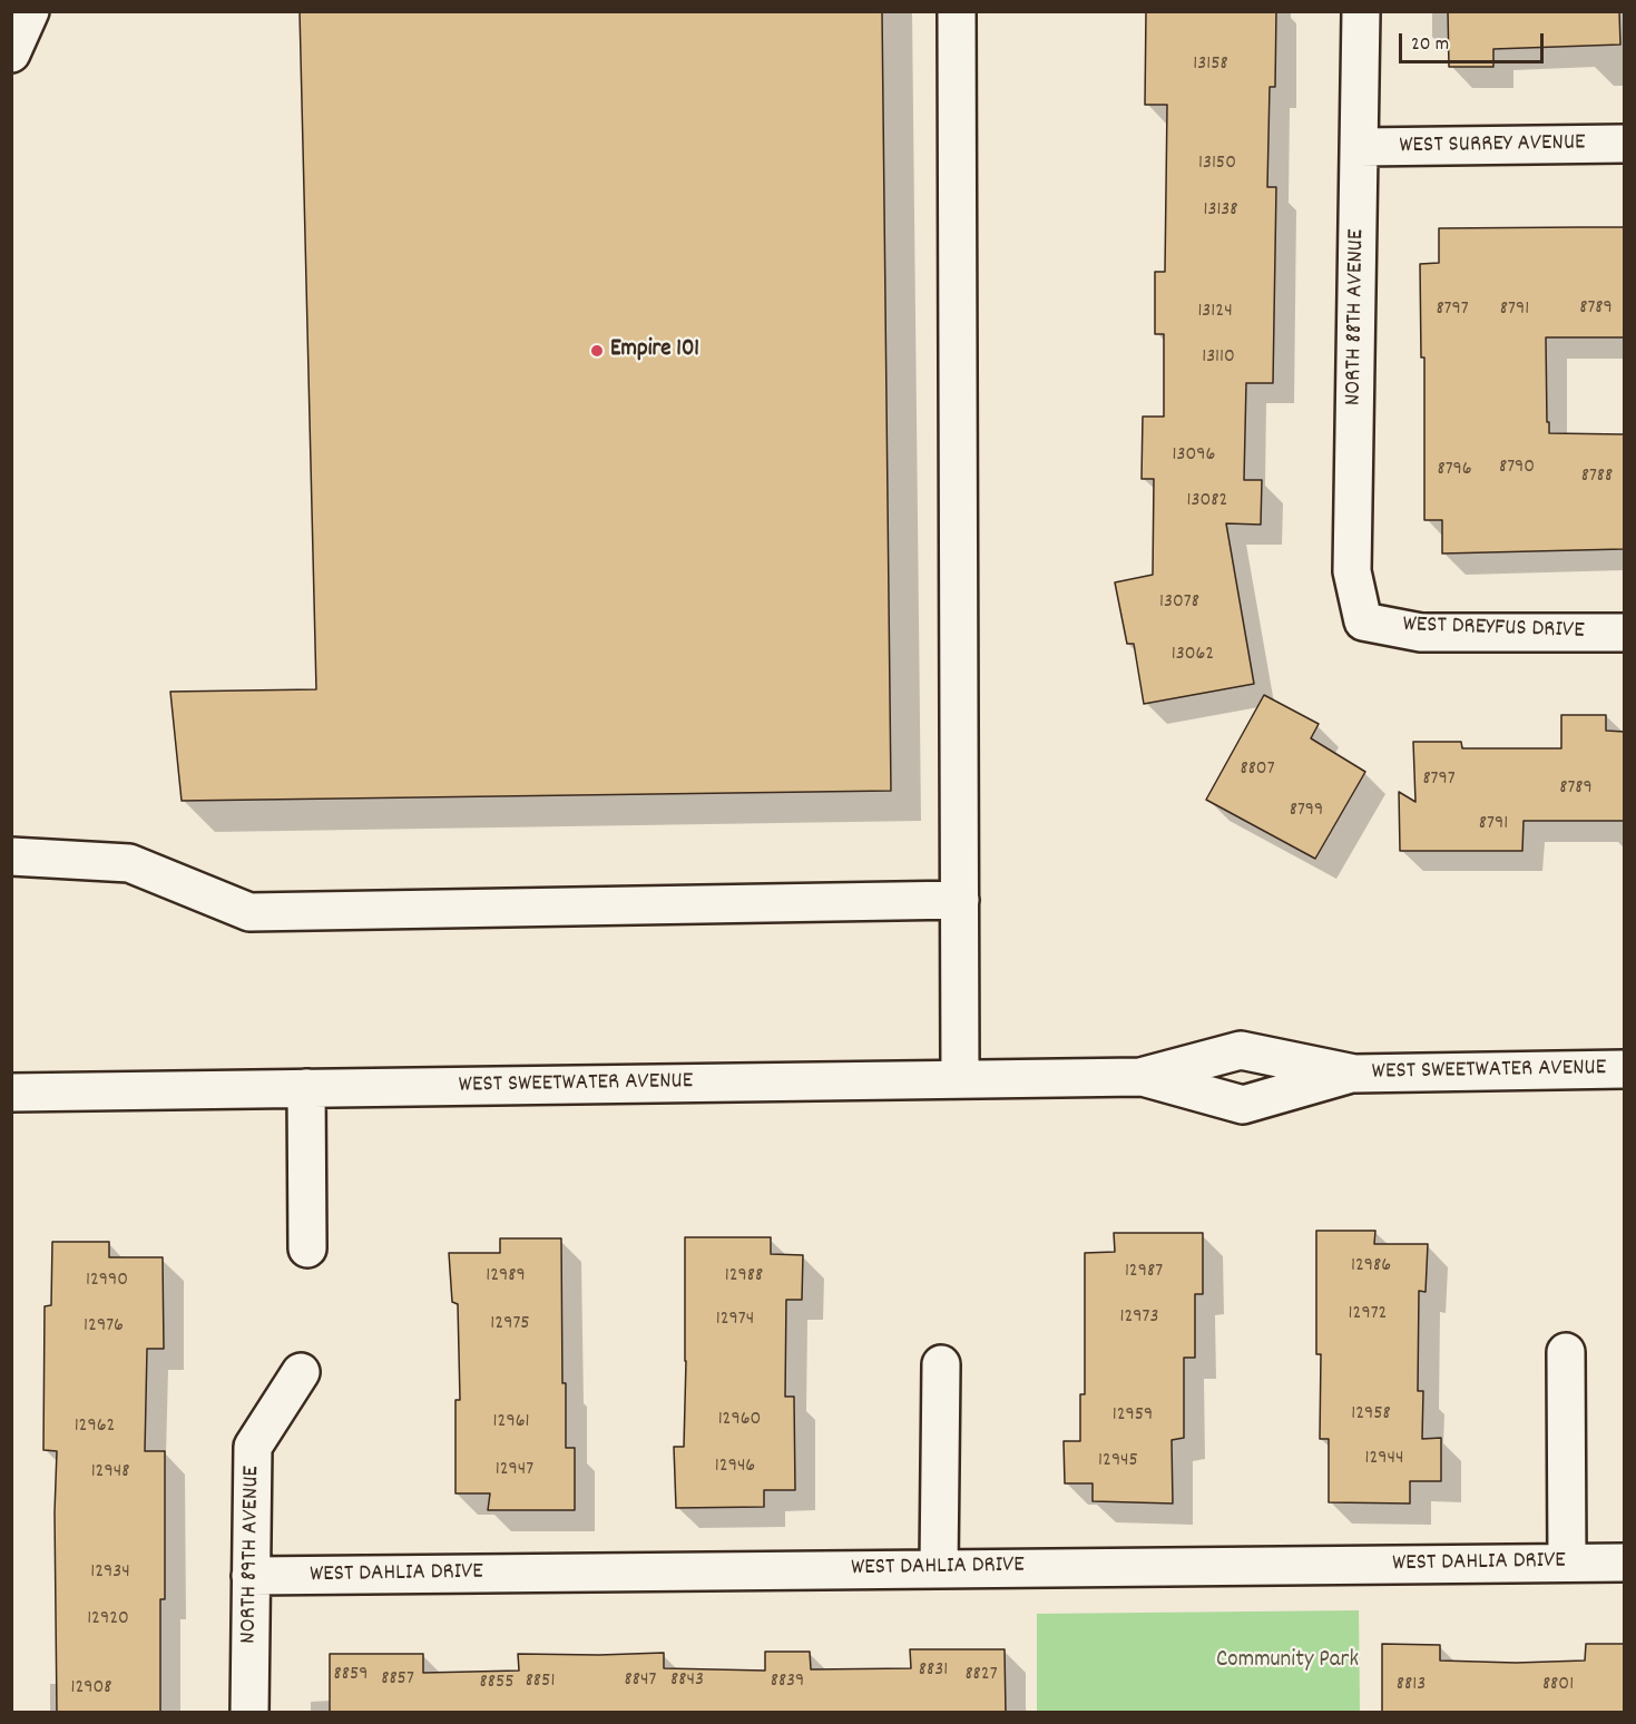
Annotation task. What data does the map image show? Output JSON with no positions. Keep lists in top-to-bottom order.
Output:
{
  "streets": {
    "street": [
      "WEST SURREY AVENUE",
      "NORTH 88TH AVENUE",
      "WEST DREYFUS DRIVE",
      "WEST SWEETWATER AVENUE",
      "NORTH 89TH AVENUE",
      "WEST DAHLIA DRIVE"
    ]
  },
  "crossings": [
    ["WEST SURREY AVENUE", "NORTH 88TH AVENUE"],
    ["NORTH 88TH AVENUE", "WEST DREYFUS DRIVE"],
    ["NORTH 89TH AVENUE", "WEST DAHLIA DRIVE"]
  ],
  "parks": ["Community Park"],
  "places": ["Empire 101"],
  "house_numbers": [
    "13158",
    "13150",
    "13138",
    "8789",
    "8797",
    "8791",
    "13124",
    "13110",
    "13096",
    "8790",
    "8796",
    "8788",
    "13082",
    "13078",
    "13062",
    "8807",
    "8797",
    "8789",
    "8799",
    "8791",
    "12986",
    "12987",
    "12989",
    "12988",
    "12990",
    "12972",
    "12973",
    "12974",
    "12975",
    "12976",
    "12958",
    "12959",
    "12960",
    "12961",
    "12962",
    "12944",
    "12945",
    "12946",
    "12947",
    "12948",
    "12934",
    "12920",
    "8831",
    "8859",
    "8827",
    "8857",
    "8847",
    "8843",
    "8851",
    "8839",
    "8855",
    "8813",
    "8801",
    "12908"
  ],
  "scale_bar": "20 m"
}
